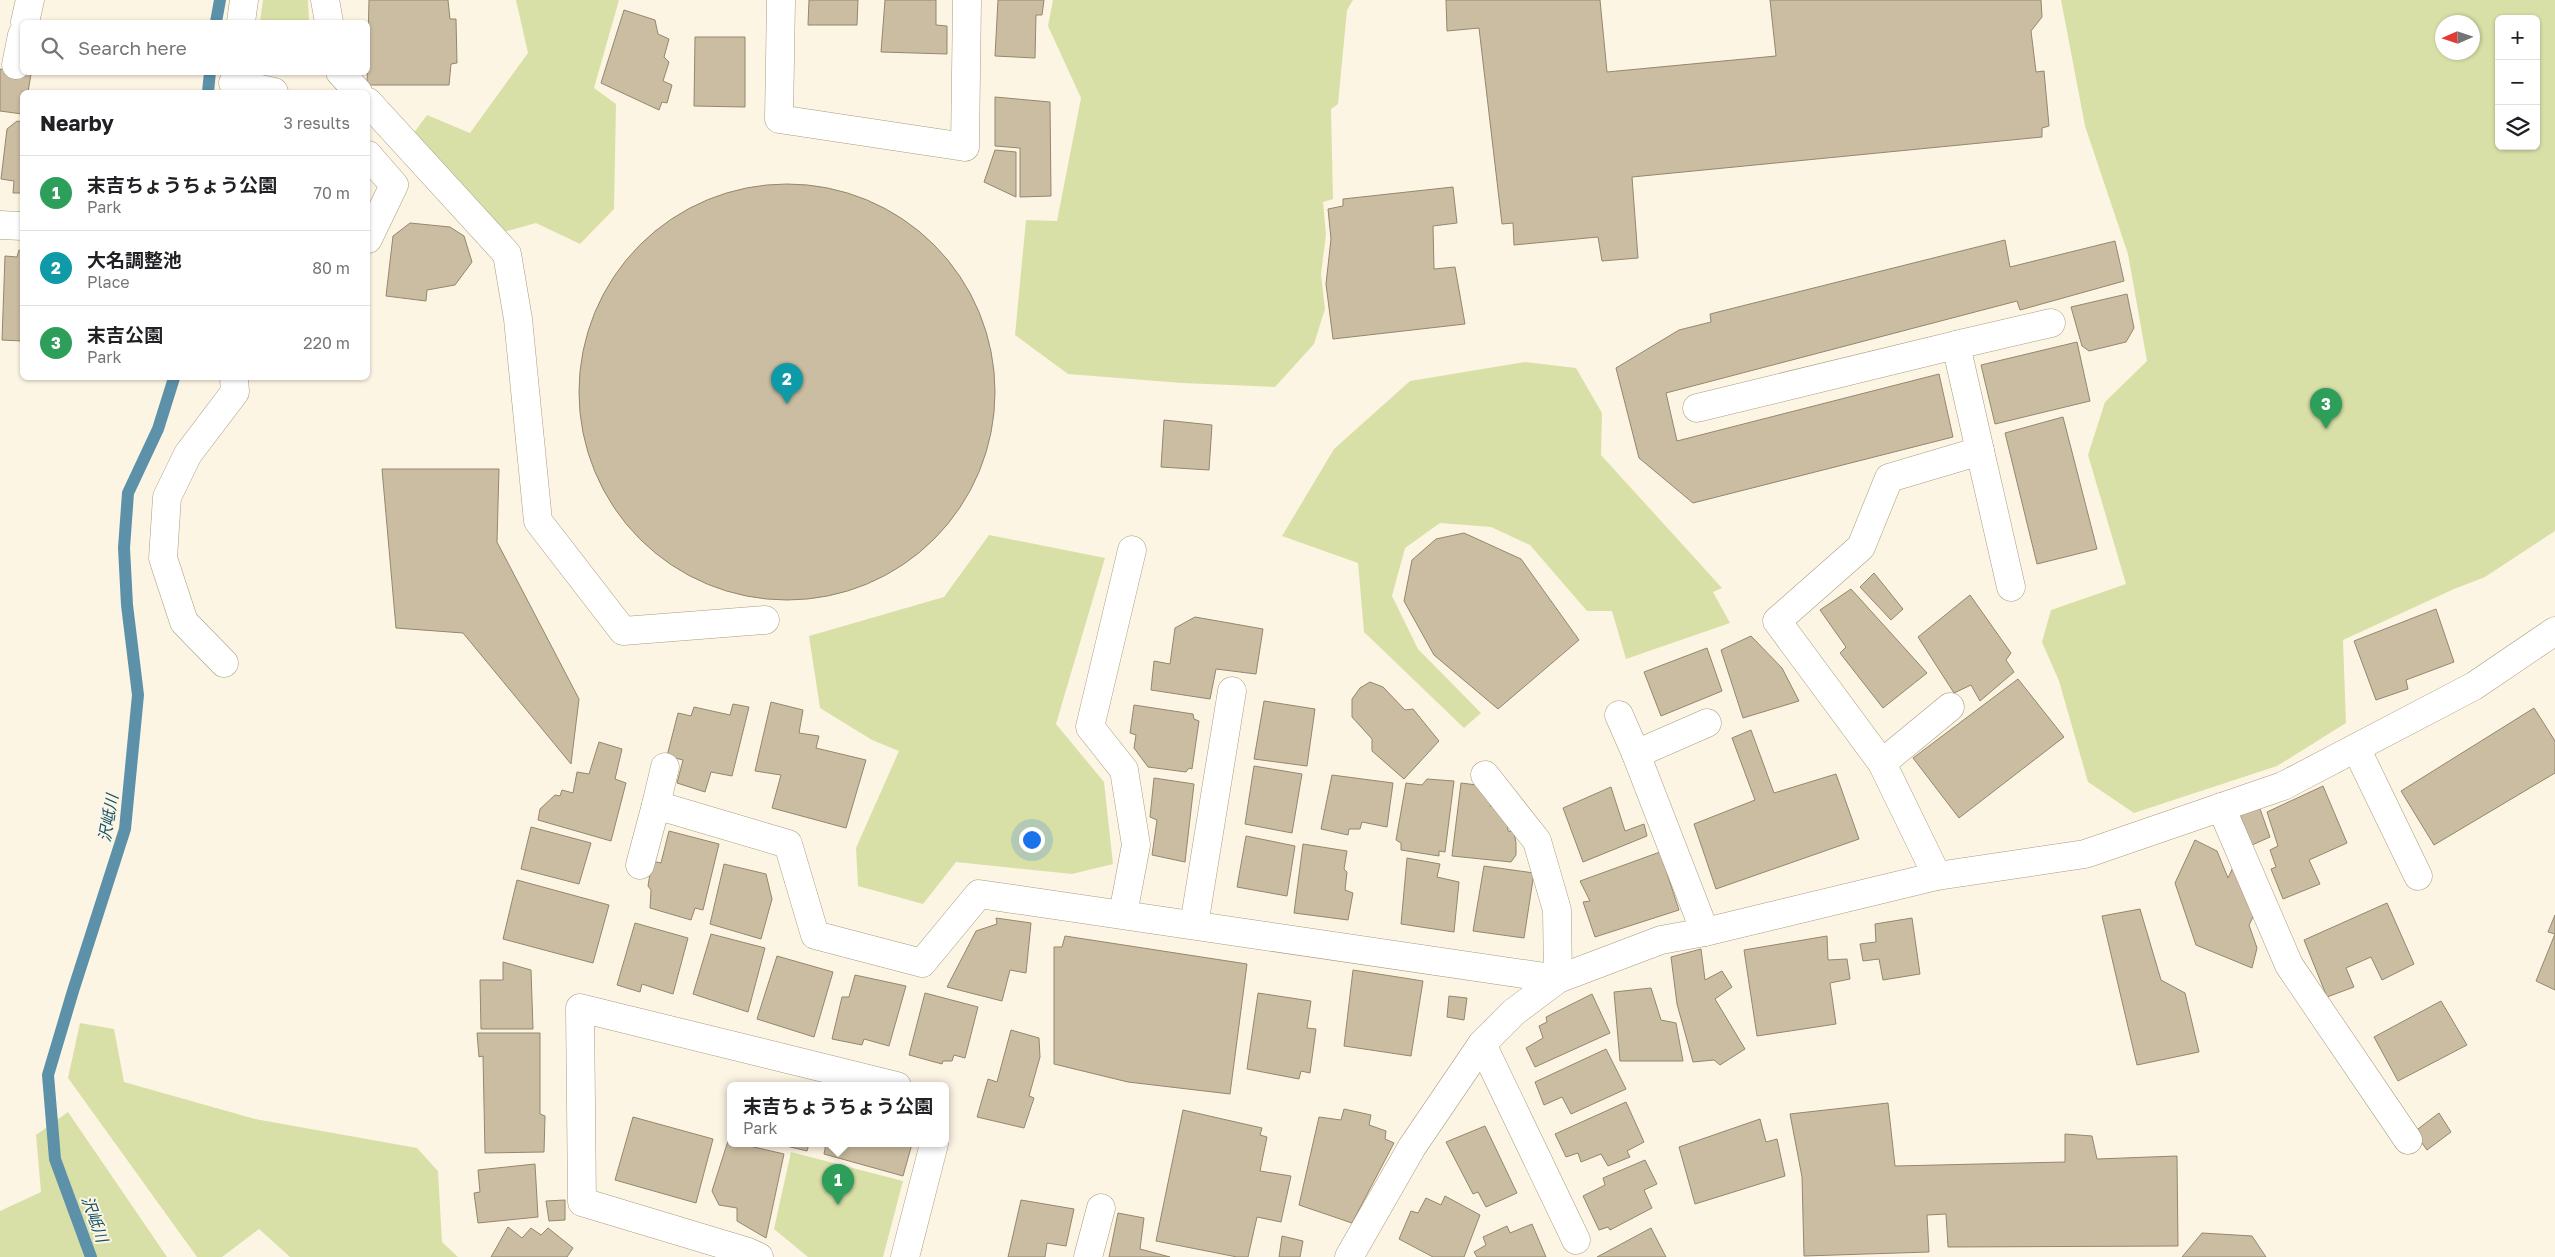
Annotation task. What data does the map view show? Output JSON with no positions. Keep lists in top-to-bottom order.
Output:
{
  "water": ["沢岻川"],
  "north": "left",
  "page": {
    "map_buttons": ["+", "−"],
    "search": "Search here",
    "heading": ["Nearby", "3 results"],
    "list": [
      {
        "mark": "1",
        "name": "末吉ちょうちょう公園",
        "note": "Park",
        "value": "70 m"
      },
      {
        "mark": "2",
        "name": "大名調整池",
        "note": "Place",
        "value": "80 m"
      },
      {
        "mark": "3",
        "name": "末吉公園",
        "note": "Park",
        "value": "220 m"
      }
    ],
    "pins": ["2", "3", "1"],
    "popup": ["末吉ちょうちょう公園", "Park"]
  }
}
